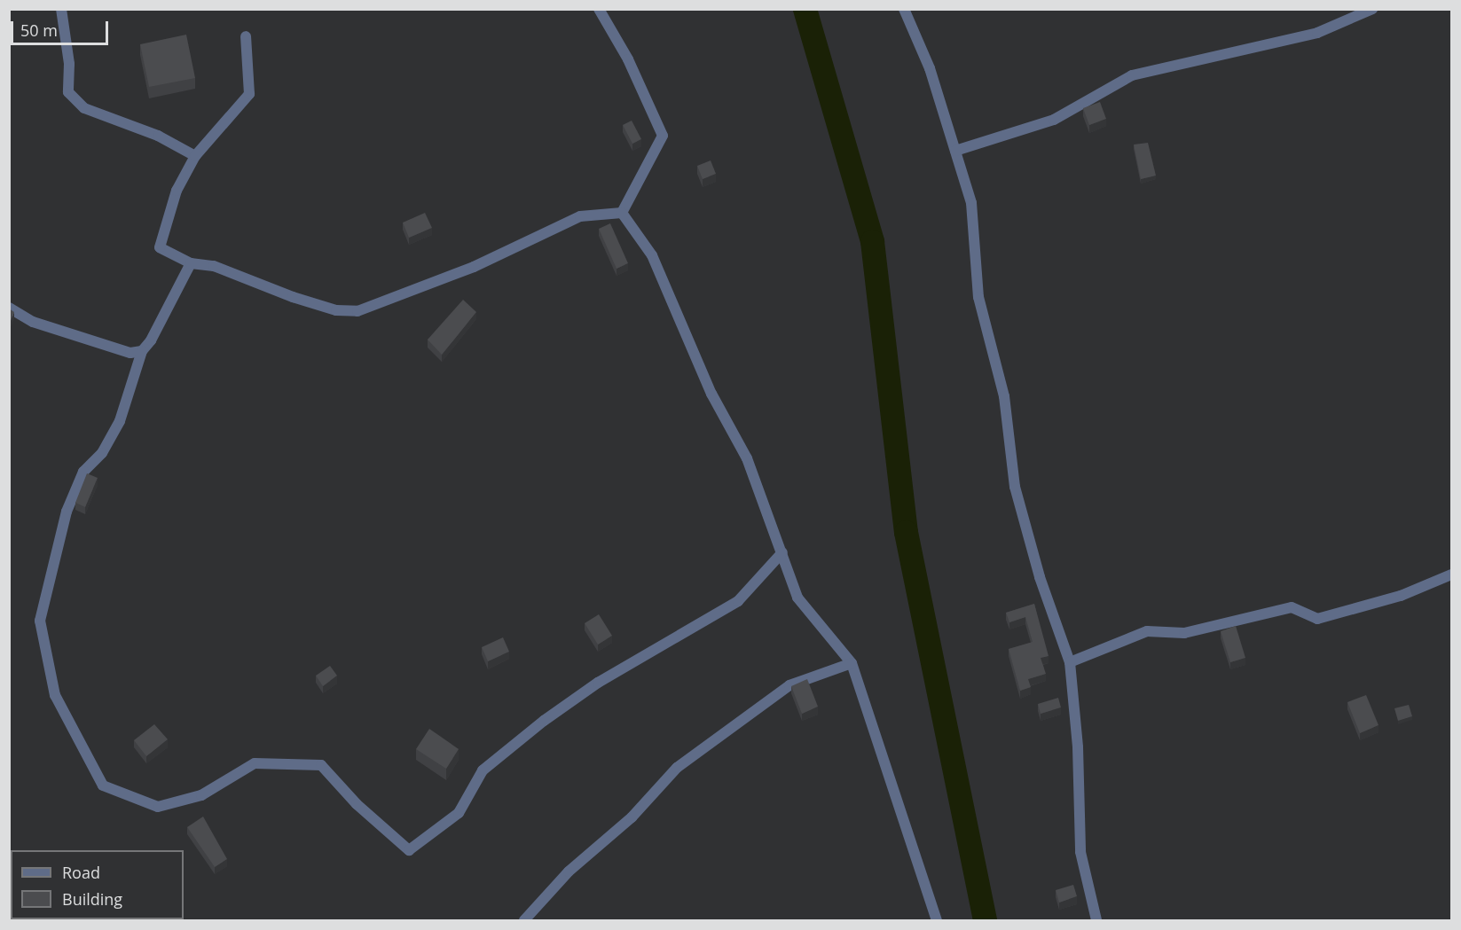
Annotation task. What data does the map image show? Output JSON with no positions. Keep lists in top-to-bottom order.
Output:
{
  "legend": ["Road", "Building"],
  "scale_bar": "50 m"
}
